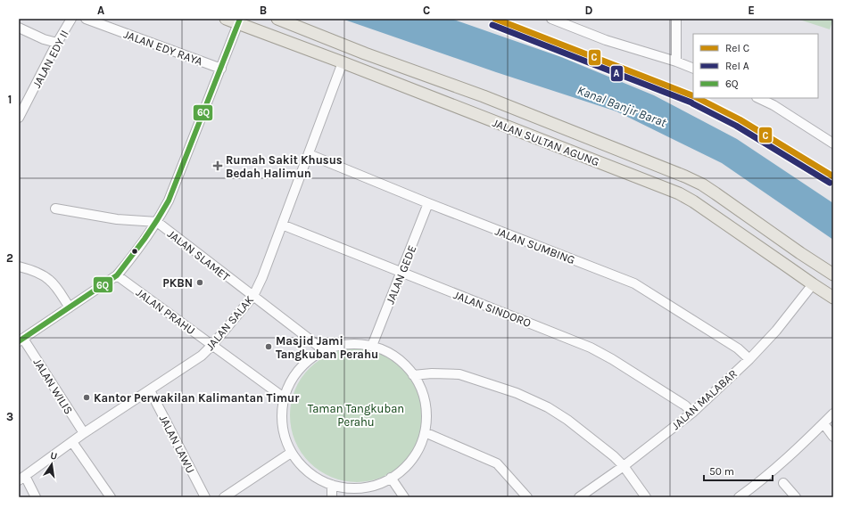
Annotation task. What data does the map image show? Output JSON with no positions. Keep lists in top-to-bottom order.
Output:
{
  "streets": {
    "main road": ["JALAN SULTAN AGUNG"],
    "street": [
      "JALAN EDY RAYA",
      "JALAN EDY II",
      "JALAN SUMBING",
      "JALAN SLAMET",
      "JALAN GEDE",
      "JALAN SINDORO",
      "JALAN PRAHU",
      "JALAN SALAK",
      "JALAN WILIS",
      "JALAN MALABAR",
      "JALAN LAWU"
    ]
  },
  "crossings": [
    ["JALAN SULTAN AGUNG", "JALAN SALAK"],
    ["JALAN SULTAN AGUNG", "JALAN MALABAR"],
    ["JALAN SUMBING", "JALAN GEDE"],
    ["JALAN SUMBING", "JALAN SALAK"],
    ["JALAN SUMBING", "JALAN MALABAR"],
    ["JALAN SLAMET", "JALAN SALAK"],
    ["JALAN GEDE", "JALAN SINDORO"],
    ["JALAN SINDORO", "JALAN SALAK"],
    ["JALAN SINDORO", "JALAN MALABAR"],
    ["JALAN PRAHU", "JALAN SALAK"],
    ["JALAN SALAK", "JALAN WILIS"],
    ["JALAN SALAK", "JALAN LAWU"]
  ],
  "water": ["Kanal Banjir Barat"],
  "parks": ["Taman Tangkuban Perahu"],
  "places": {
    "health": ["Rumah Sakit Khusus Bedah Halimun"],
    "other": ["PKBN", "Masjid Jami Tangkuban Perahu", "Kantor Perwakilan Kalimantan Timur"]
  },
  "lines": ["rail line C", "transit line 6Q", "rail line A"],
  "legend": ["Rel C", "Rel A", "6Q"],
  "scale_bar": "50 m",
  "north": "top",
  "grid": {
    "columns": [
      "A",
      "B",
      "C",
      "D",
      "E"
    ],
    "rows": ["1", "2", "3"]
  }
}
